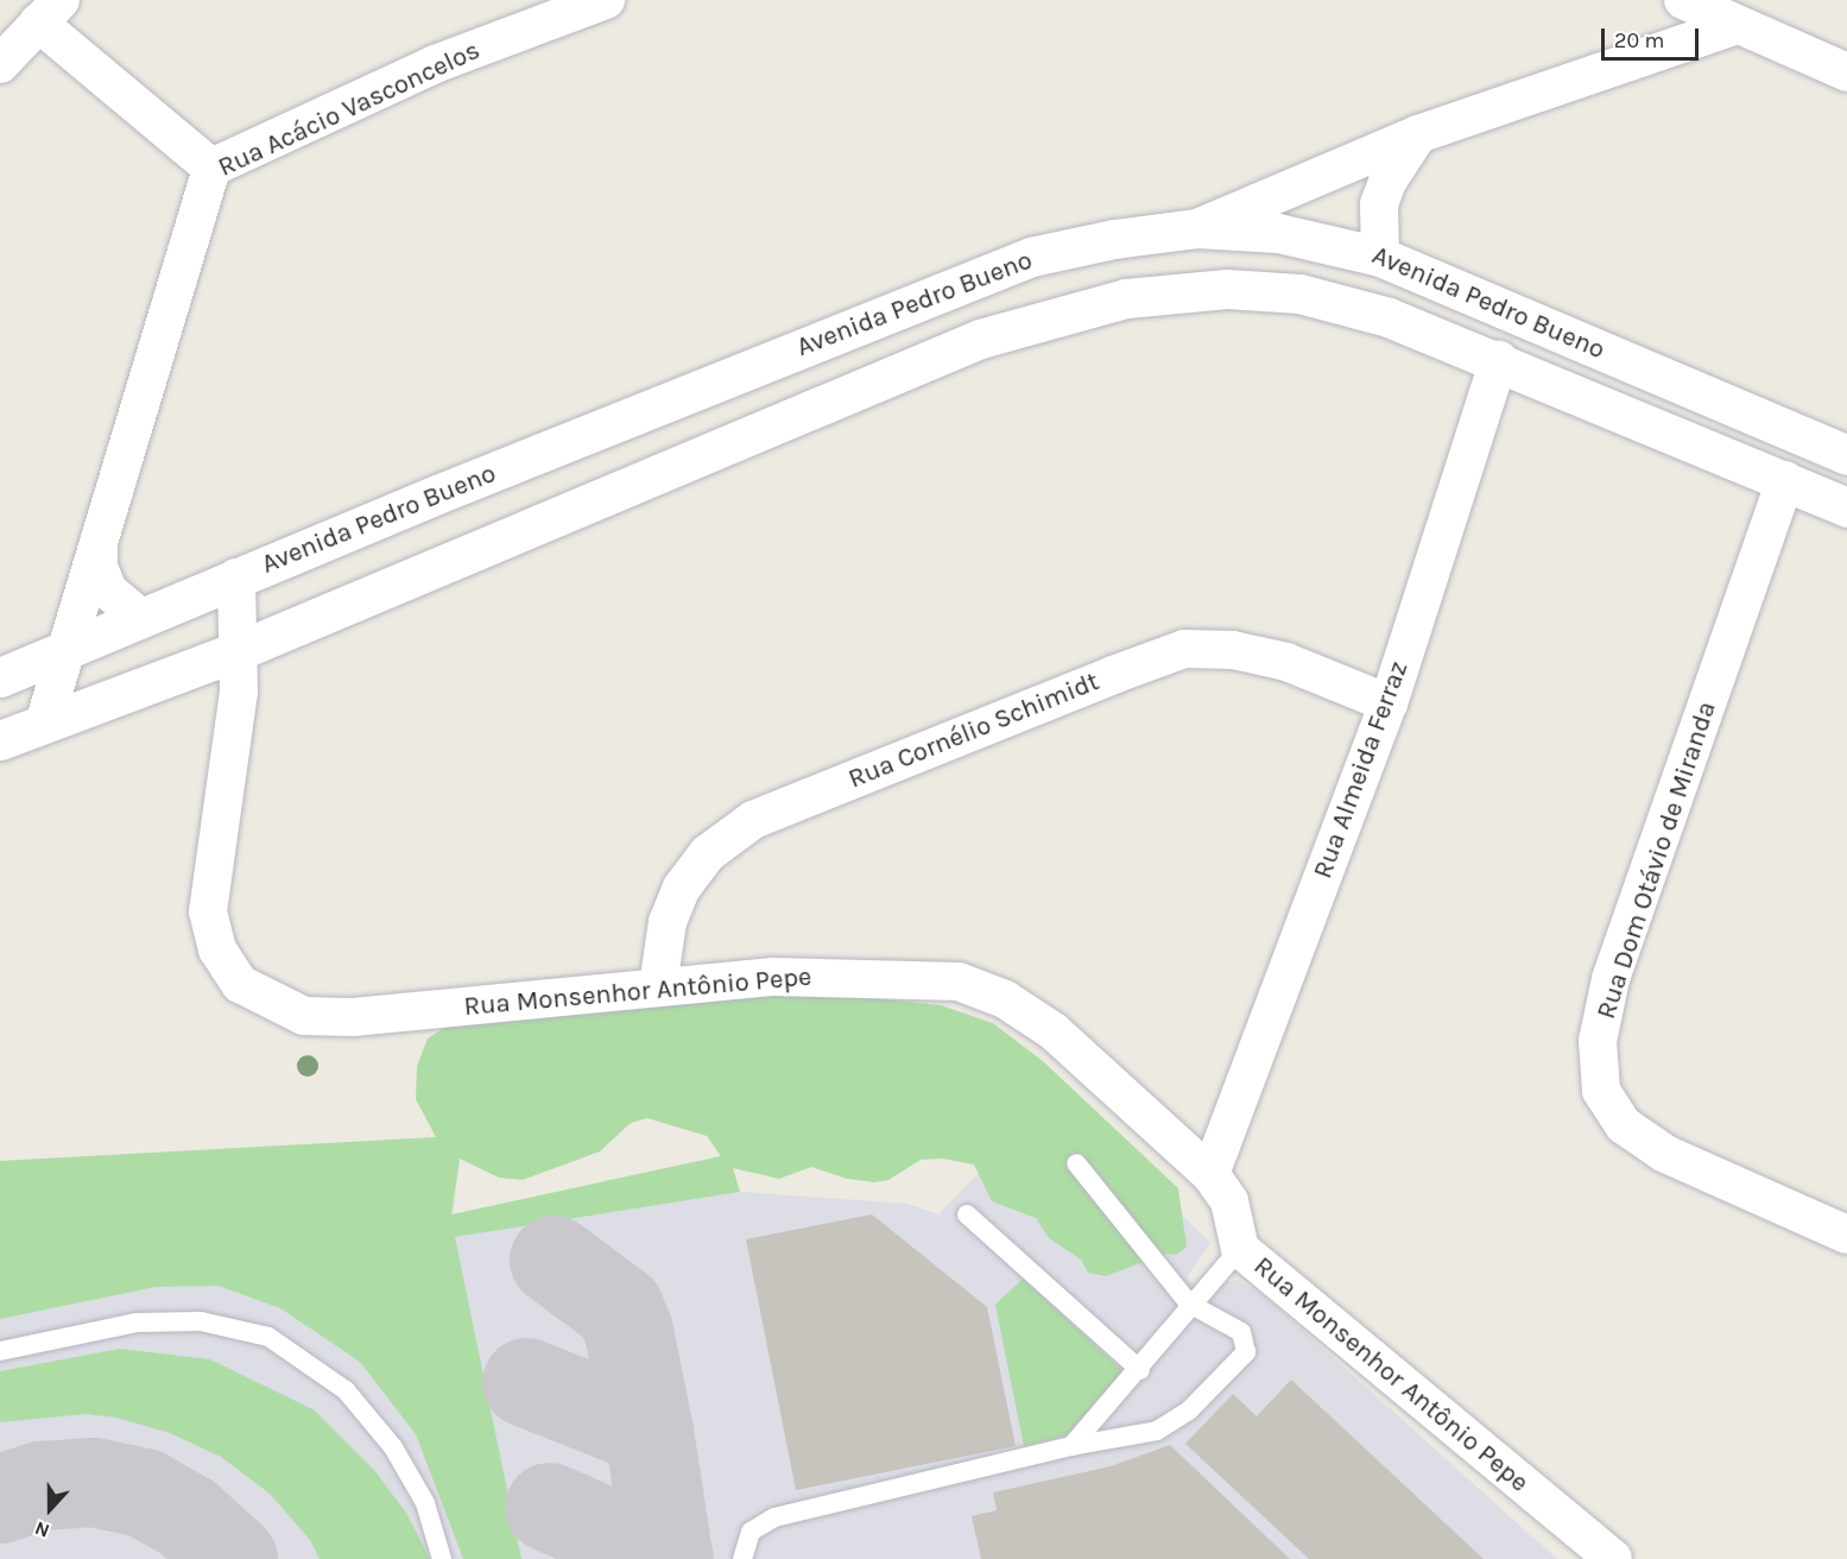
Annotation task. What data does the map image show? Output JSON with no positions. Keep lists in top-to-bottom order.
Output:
{
  "streets": {
    "main road": ["Avenida Pedro Bueno"],
    "street": [
      "Rua Acácio Vasconcelos",
      "Rua Cornélio Schimidt",
      "Rua Almeida Ferraz",
      "Rua Dom Otávio de Miranda",
      "Rua Monsenhor Antônio Pepe"
    ]
  },
  "crossings": [
    ["Rua Acácio Vasconcelos", "Avenida Pedro Bueno"],
    ["Avenida Pedro Bueno", "Rua Almeida Ferraz"],
    ["Avenida Pedro Bueno", "Rua Dom Otávio de Miranda"],
    ["Avenida Pedro Bueno", "Rua Monsenhor Antônio Pepe"],
    ["Rua Cornélio Schimidt", "Rua Almeida Ferraz"],
    ["Rua Cornélio Schimidt", "Rua Monsenhor Antônio Pepe"],
    ["Rua Almeida Ferraz", "Rua Monsenhor Antônio Pepe"]
  ],
  "scale_bar": "20 m",
  "north": "bottom"
}
